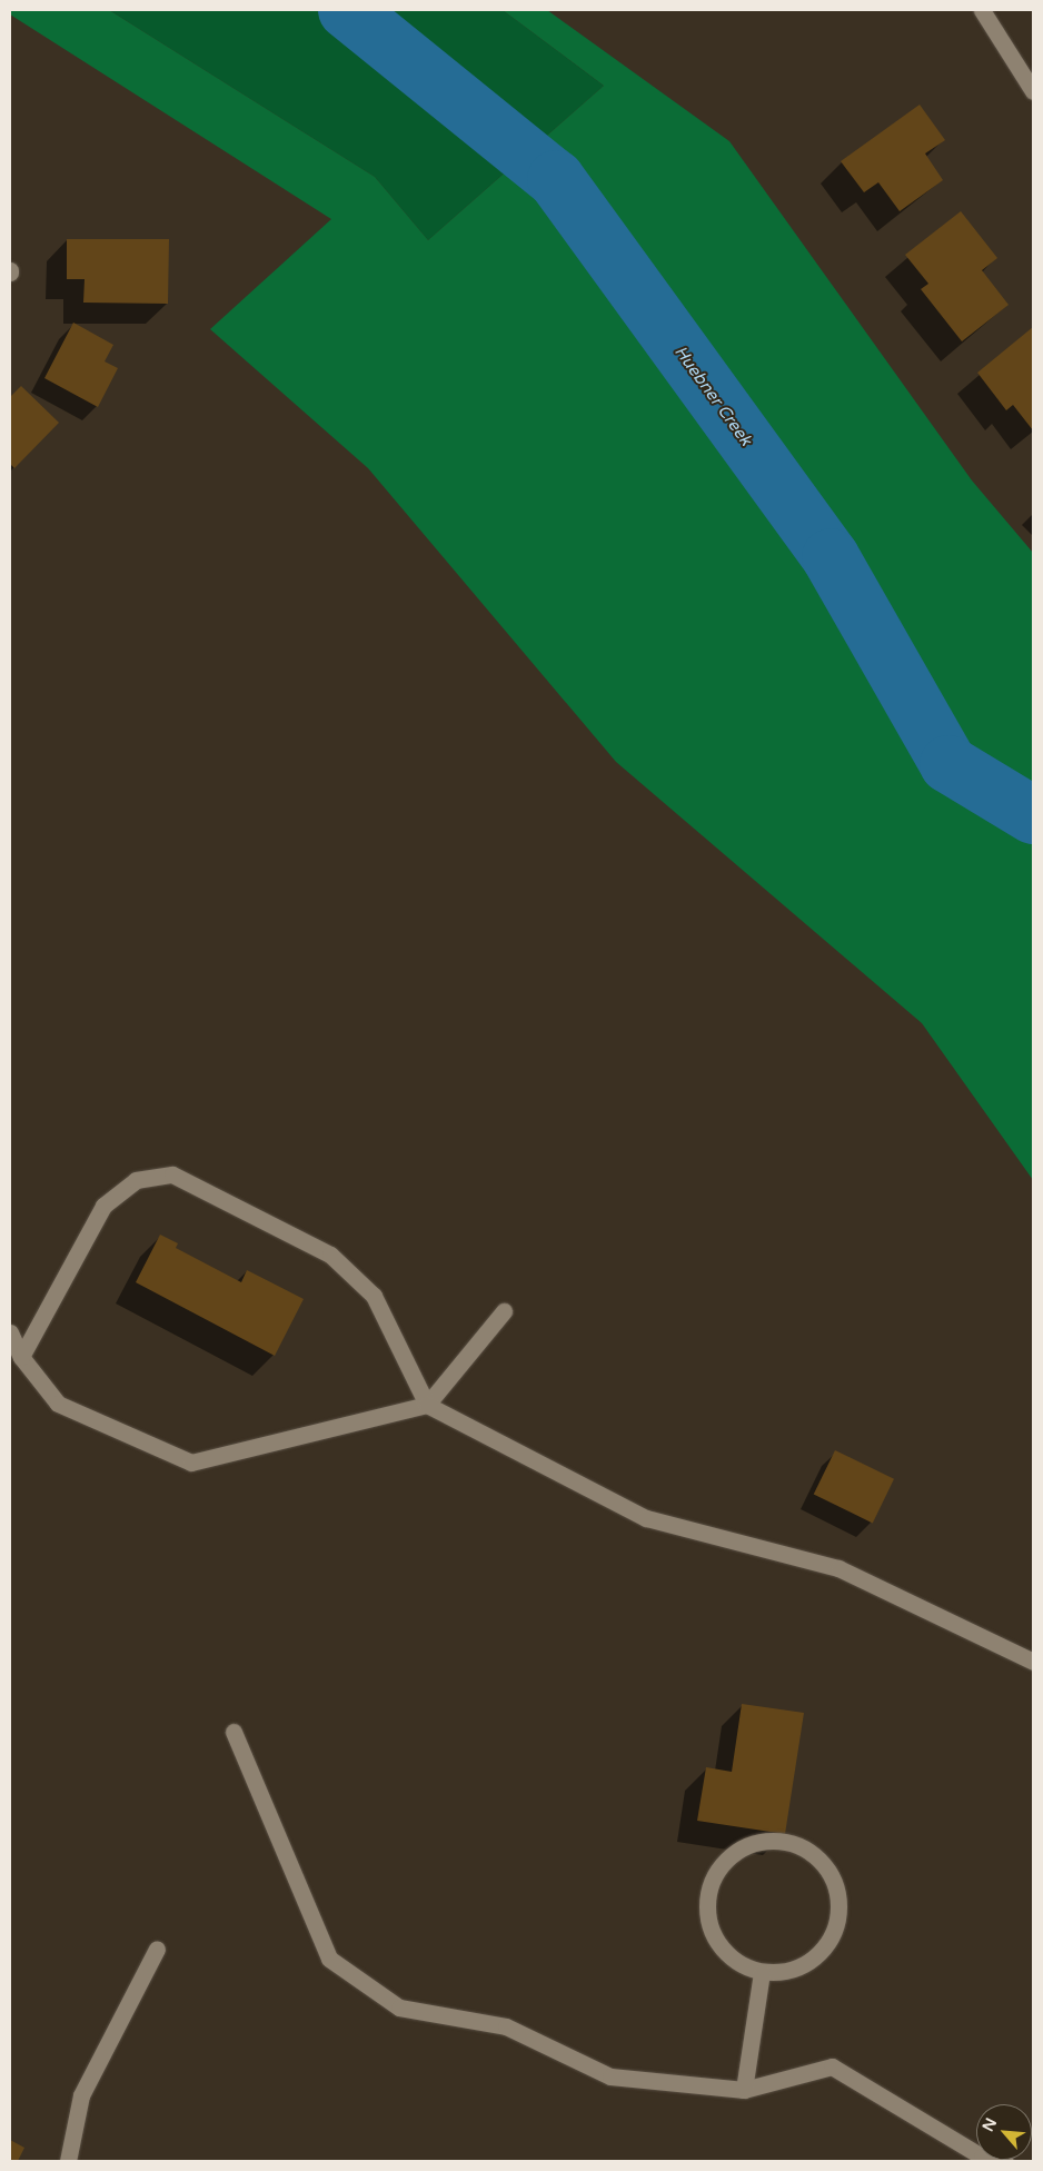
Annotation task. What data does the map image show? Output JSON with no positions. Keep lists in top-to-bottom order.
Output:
{
  "water": ["Huebner Creek"],
  "north": "top left"
}
